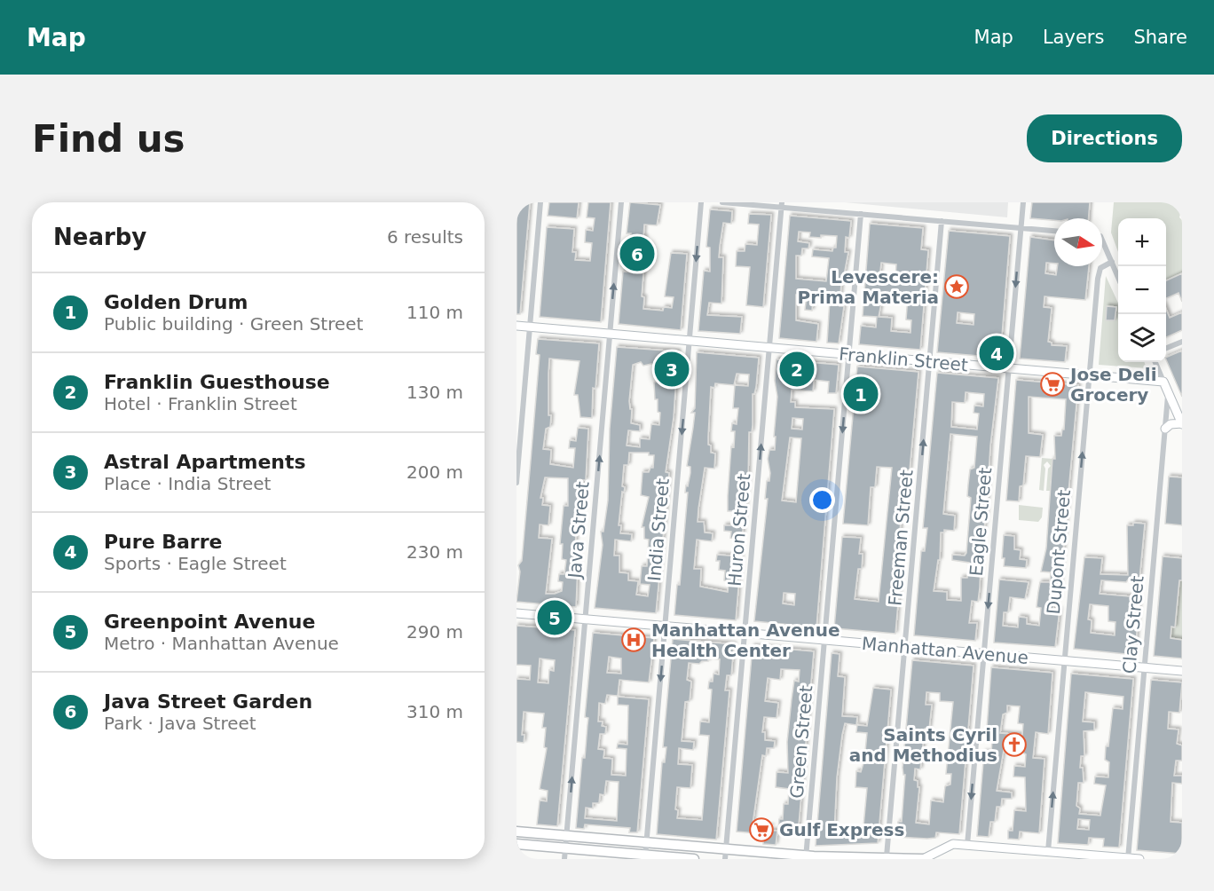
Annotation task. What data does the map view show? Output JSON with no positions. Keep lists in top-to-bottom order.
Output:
{
  "streets": {
    "street": [
      "Franklin Street",
      "Eagle Street",
      "Java Street",
      "India Street",
      "Huron Street",
      "Freeman Street",
      "Dupont Street",
      "Clay Street",
      "Manhattan Avenue",
      "Green Street"
    ]
  },
  "crossings": [
    ["Franklin Street", "Eagle Street"],
    ["Franklin Street", "Java Street"],
    ["Franklin Street", "India Street"],
    ["Franklin Street", "Huron Street"],
    ["Franklin Street", "Freeman Street"],
    ["Franklin Street", "Dupont Street"],
    ["Franklin Street", "Green Street"],
    ["Eagle Street", "Manhattan Avenue"],
    ["Java Street", "Manhattan Avenue"],
    ["India Street", "Manhattan Avenue"],
    ["Huron Street", "Manhattan Avenue"],
    ["Freeman Street", "Manhattan Avenue"],
    ["Dupont Street", "Manhattan Avenue"],
    ["Clay Street", "Manhattan Avenue"],
    ["Manhattan Avenue", "Green Street"]
  ],
  "one_way": [
    "Eagle Street",
    "Java Street",
    "India Street",
    "Huron Street",
    "Freeman Street",
    "Dupont Street",
    "Green Street"
  ],
  "places": {
    "place": ["Levescere: Prima Materia"],
    "supermarket": ["Jose Deli Grocery", "Gulf Express"],
    "hospital": ["Manhattan Avenue Health Center"],
    "church": ["Saints Cyril and Methodius"]
  },
  "north": "right",
  "page": {
    "header": "Map",
    "nav": ["Map", "Layers", "Share"],
    "buttons": "Directions",
    "title": "Find us",
    "heading": ["Nearby", "6 results"],
    "map_buttons": ["+", "−"],
    "pins": [
      "6",
      "4",
      "2",
      "3",
      "1",
      "5"
    ],
    "list": [
      {
        "mark": "1",
        "name": "Golden Drum",
        "note": "Public building · Green Street",
        "value": "110 m"
      },
      {
        "mark": "2",
        "name": "Franklin Guesthouse",
        "note": "Hotel · Franklin Street",
        "value": "130 m"
      },
      {
        "mark": "3",
        "name": "Astral Apartments",
        "note": "Place · India Street",
        "value": "200 m"
      },
      {
        "mark": "4",
        "name": "Pure Barre",
        "note": "Sports · Eagle Street",
        "value": "230 m"
      },
      {
        "mark": "5",
        "name": "Greenpoint Avenue",
        "note": "Metro · Manhattan Avenue",
        "value": "290 m"
      },
      {
        "mark": "6",
        "name": "Java Street Garden",
        "note": "Park · Java Street",
        "value": "310 m"
      }
    ]
  }
}
